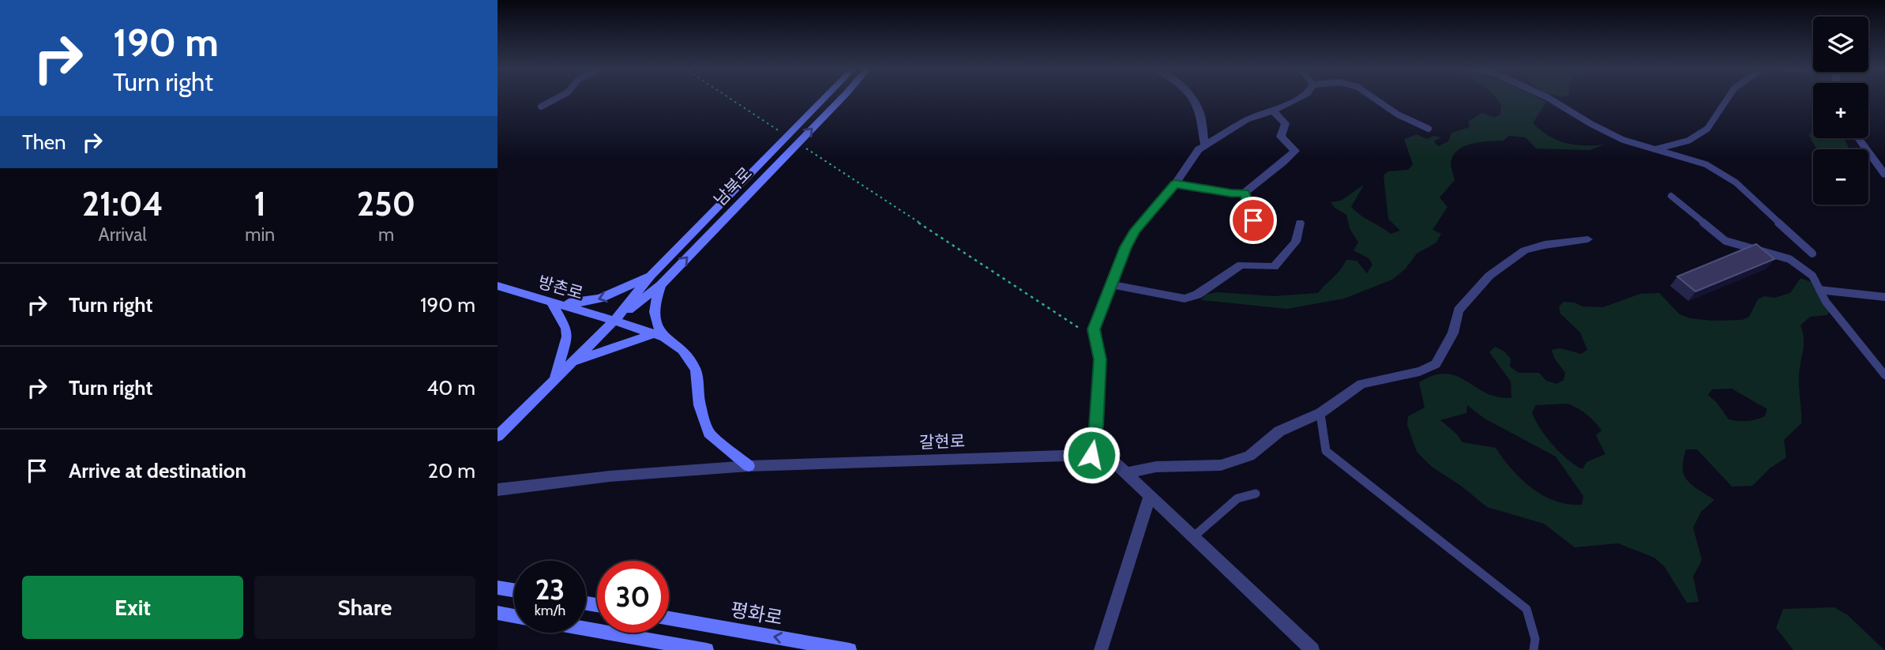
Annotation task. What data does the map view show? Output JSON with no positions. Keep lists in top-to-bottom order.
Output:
{
  "streets": {
    "main road": ["남북로", "방촌로", "평화로"],
    "street": ["갈현로"]
  },
  "crossings": [
    ["남북로", "방촌로"]
  ],
  "one_way": ["평화로"],
  "page": {
    "turn": ["190 m", "Turn right"],
    "map_buttons": ["+", "−"],
    "then": "Then",
    "eta": [
      "21:04",
      "Arrival",
      "1",
      "min",
      "250",
      "m"
    ],
    "list": [
      {
        "name": "Turn right",
        "value": "190 m"
      },
      {
        "name": "Turn right",
        "value": "40 m"
      },
      {
        "name": "Arrive at destination",
        "value": "20 m"
      }
    ],
    "speed": "23 km/h",
    "limit": "30",
    "buttons": ["Exit", "Share"]
  }
}
